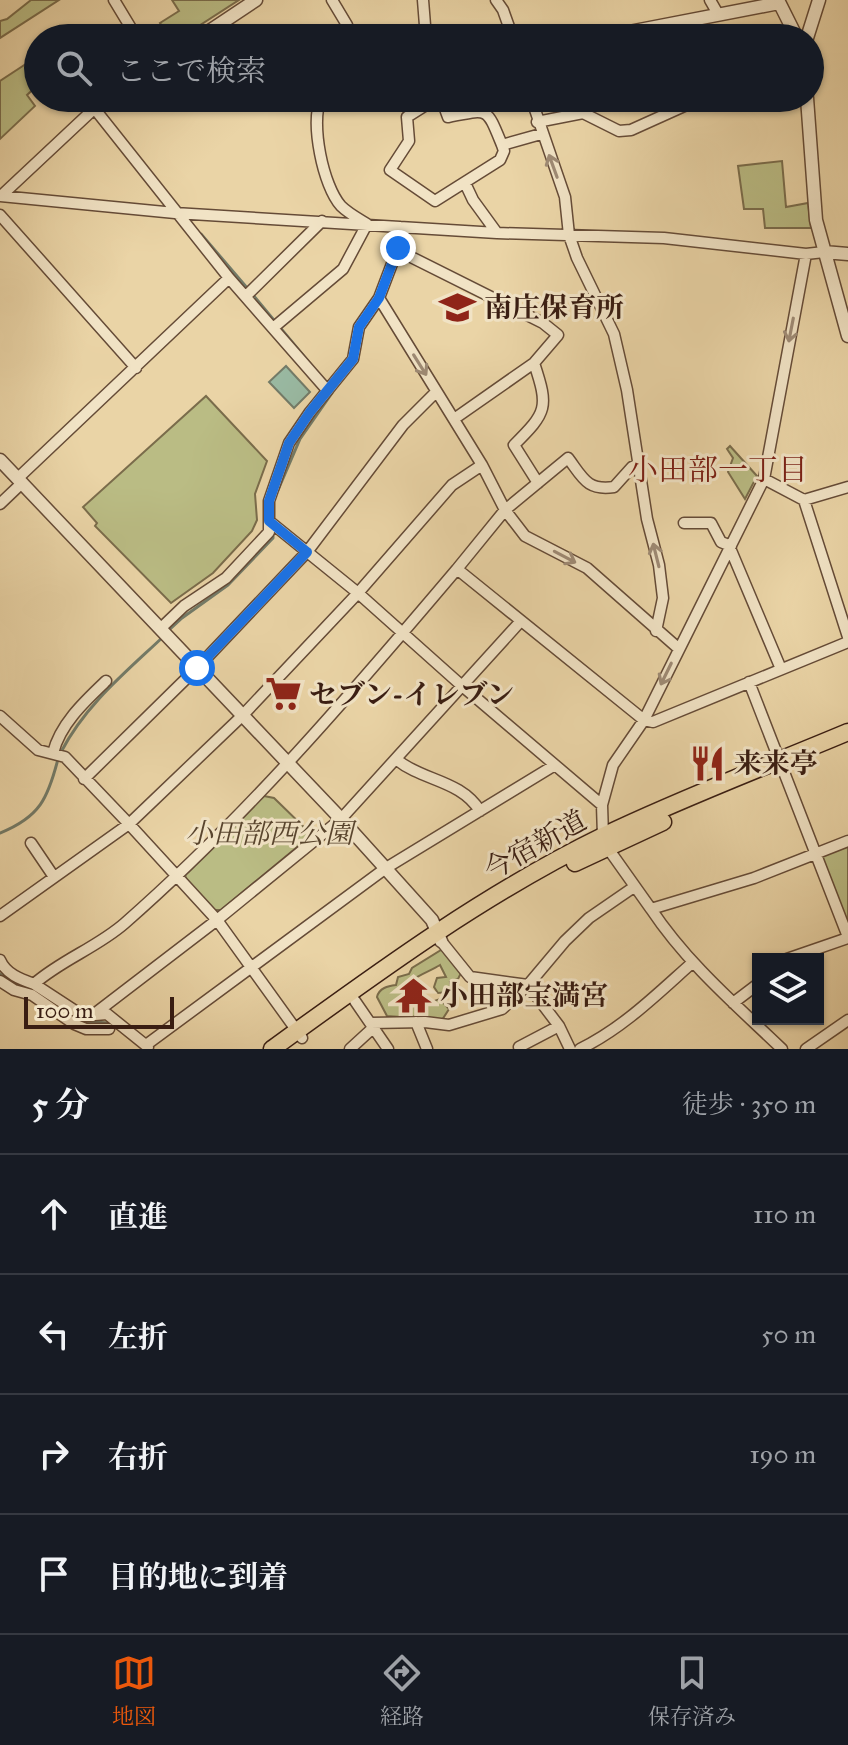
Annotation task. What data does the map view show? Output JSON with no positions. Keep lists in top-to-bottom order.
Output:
{
  "streets": {
    "highway": ["今宿新道"]
  },
  "districts": ["小田部一丁目"],
  "parks": ["小田部西公園"],
  "places": {
    "school or university": ["南庄保育所"],
    "supermarket": ["セブン-イレブン"],
    "restaurant": ["来来亭"],
    "temple": ["小田部宝満宮"]
  },
  "scale_bar": "100 m",
  "page": {
    "search": "ここで検索",
    "scale": "100 m",
    "heading": ["5 分", "徒歩 · 350 m"],
    "list": [
      ["直進", "110 m"],
      ["左折", "50 m"],
      ["右折", "190 m"],
      "目的地に到着"
    ],
    "nav": ["地図", "経路", "保存済み"]
  }
}
